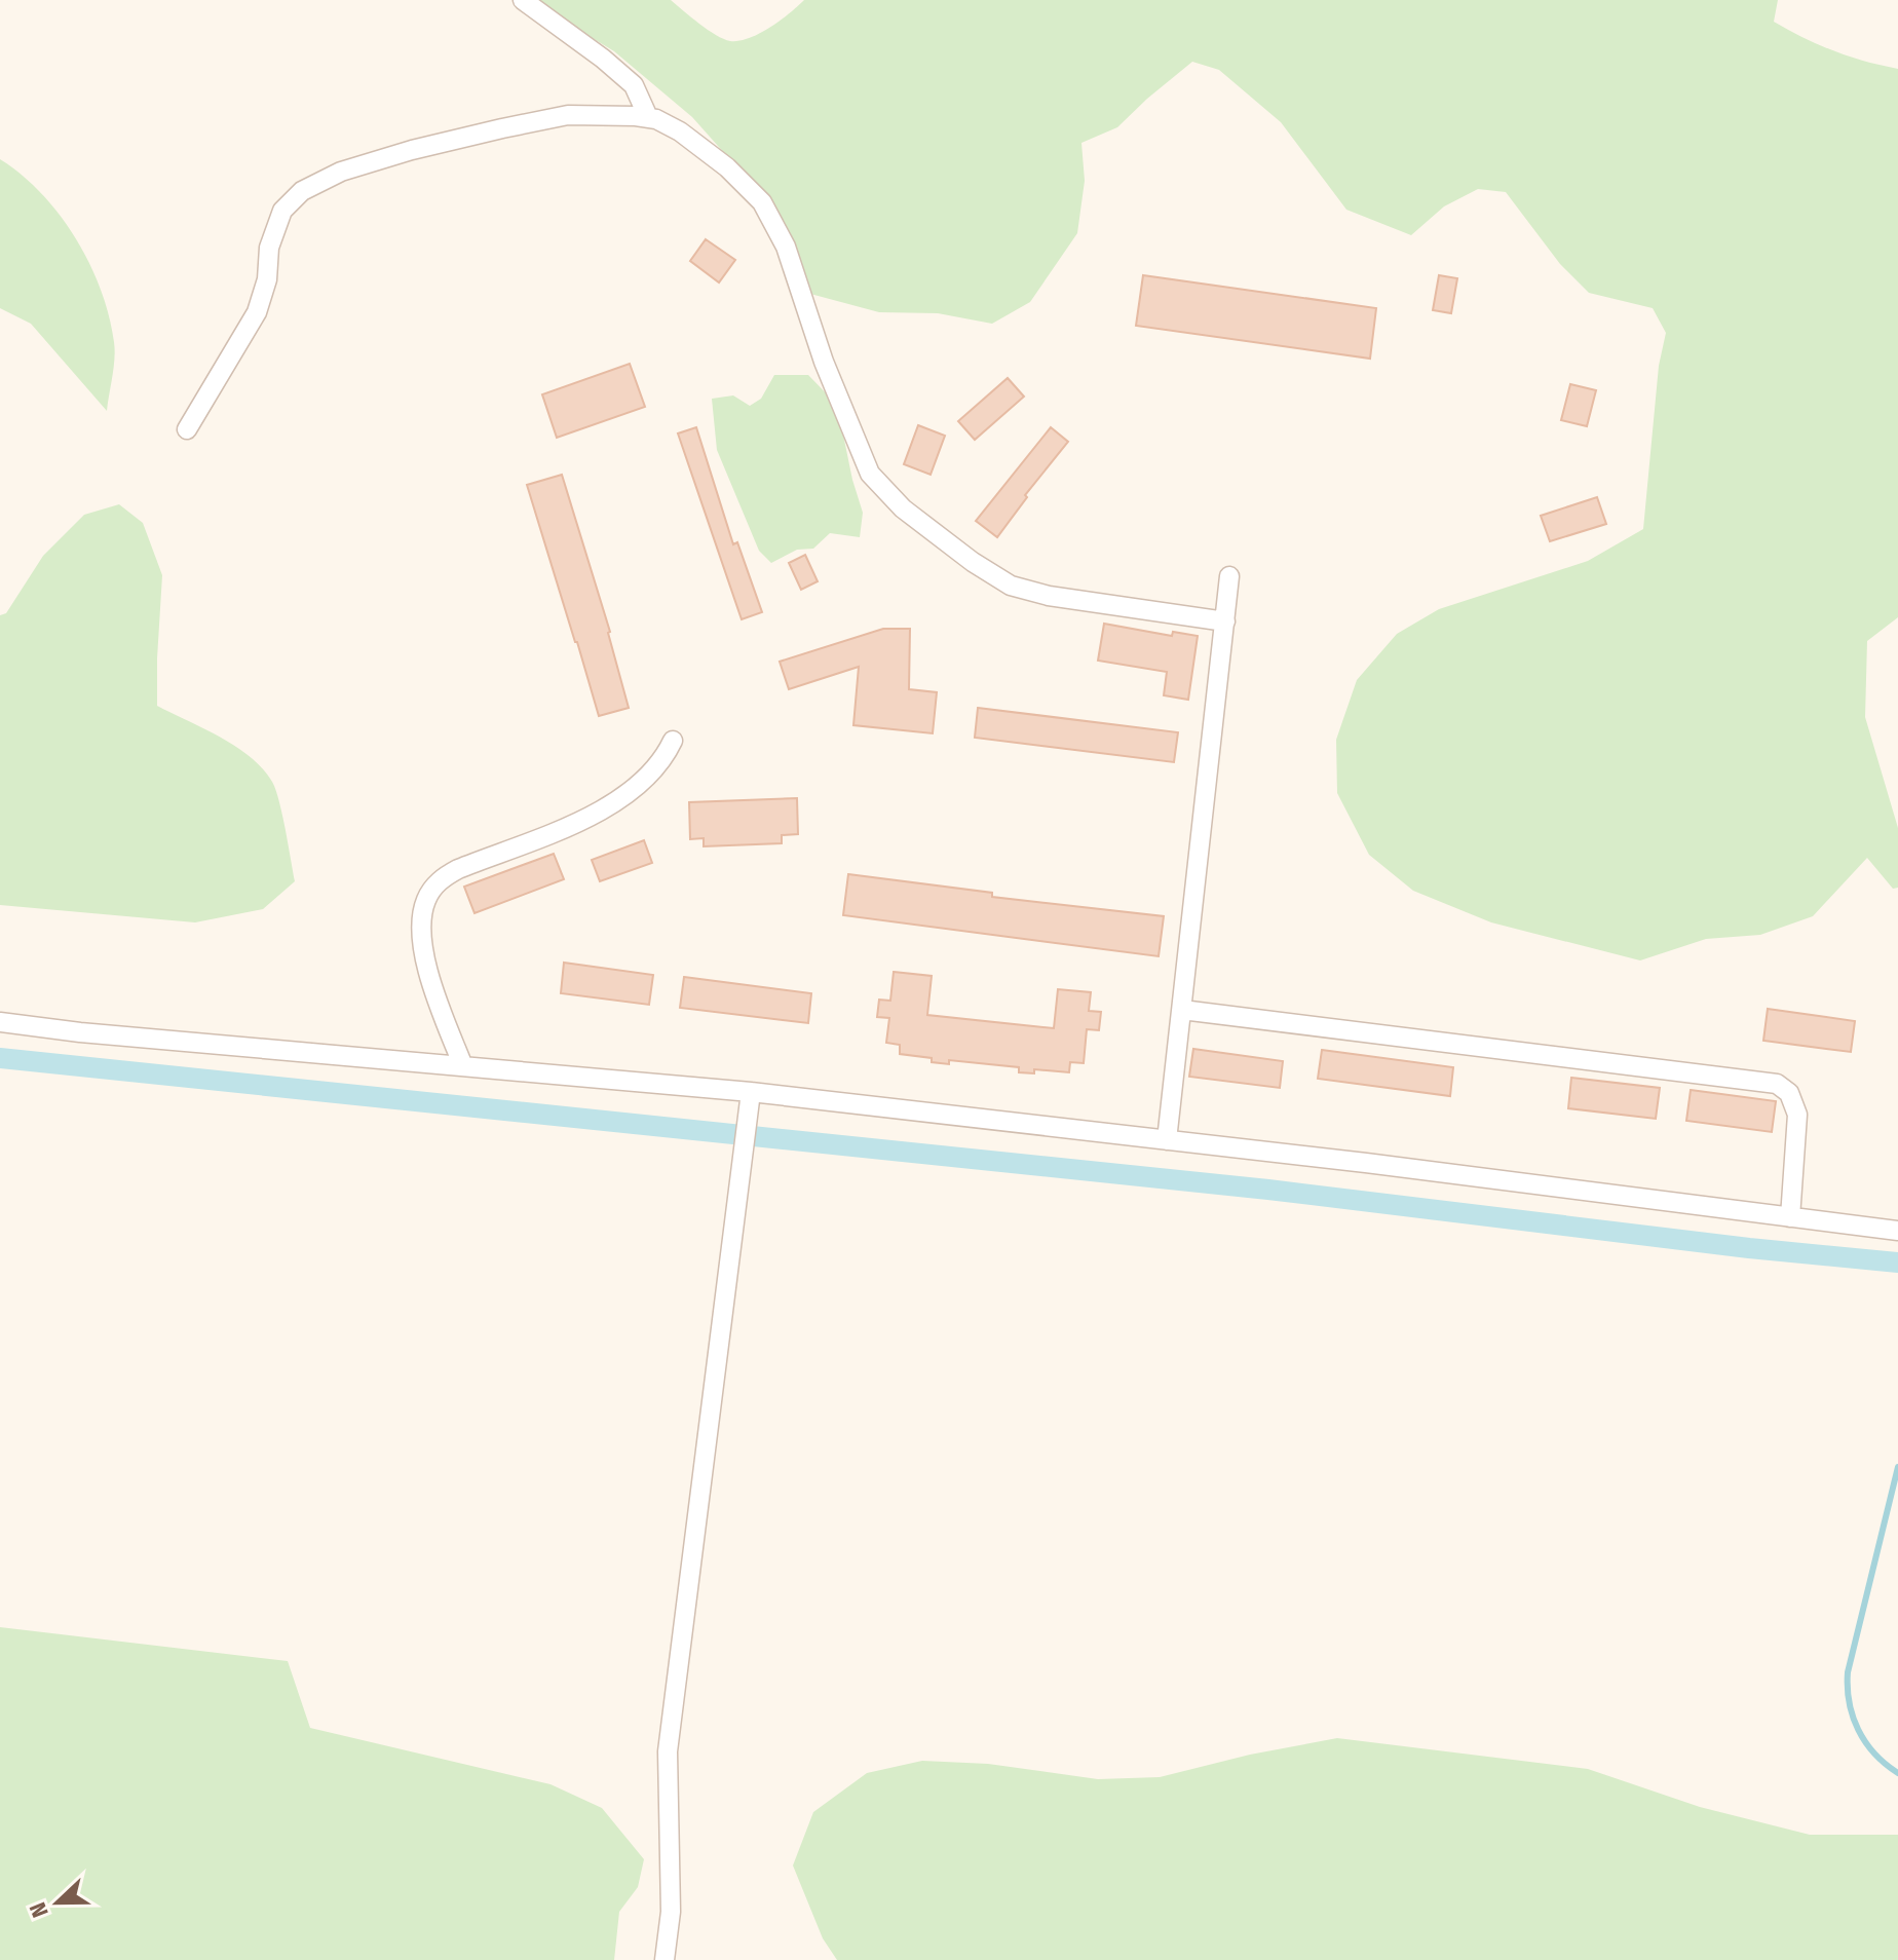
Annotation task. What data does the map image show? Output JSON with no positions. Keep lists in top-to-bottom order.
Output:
{
  "north": "left"
}
